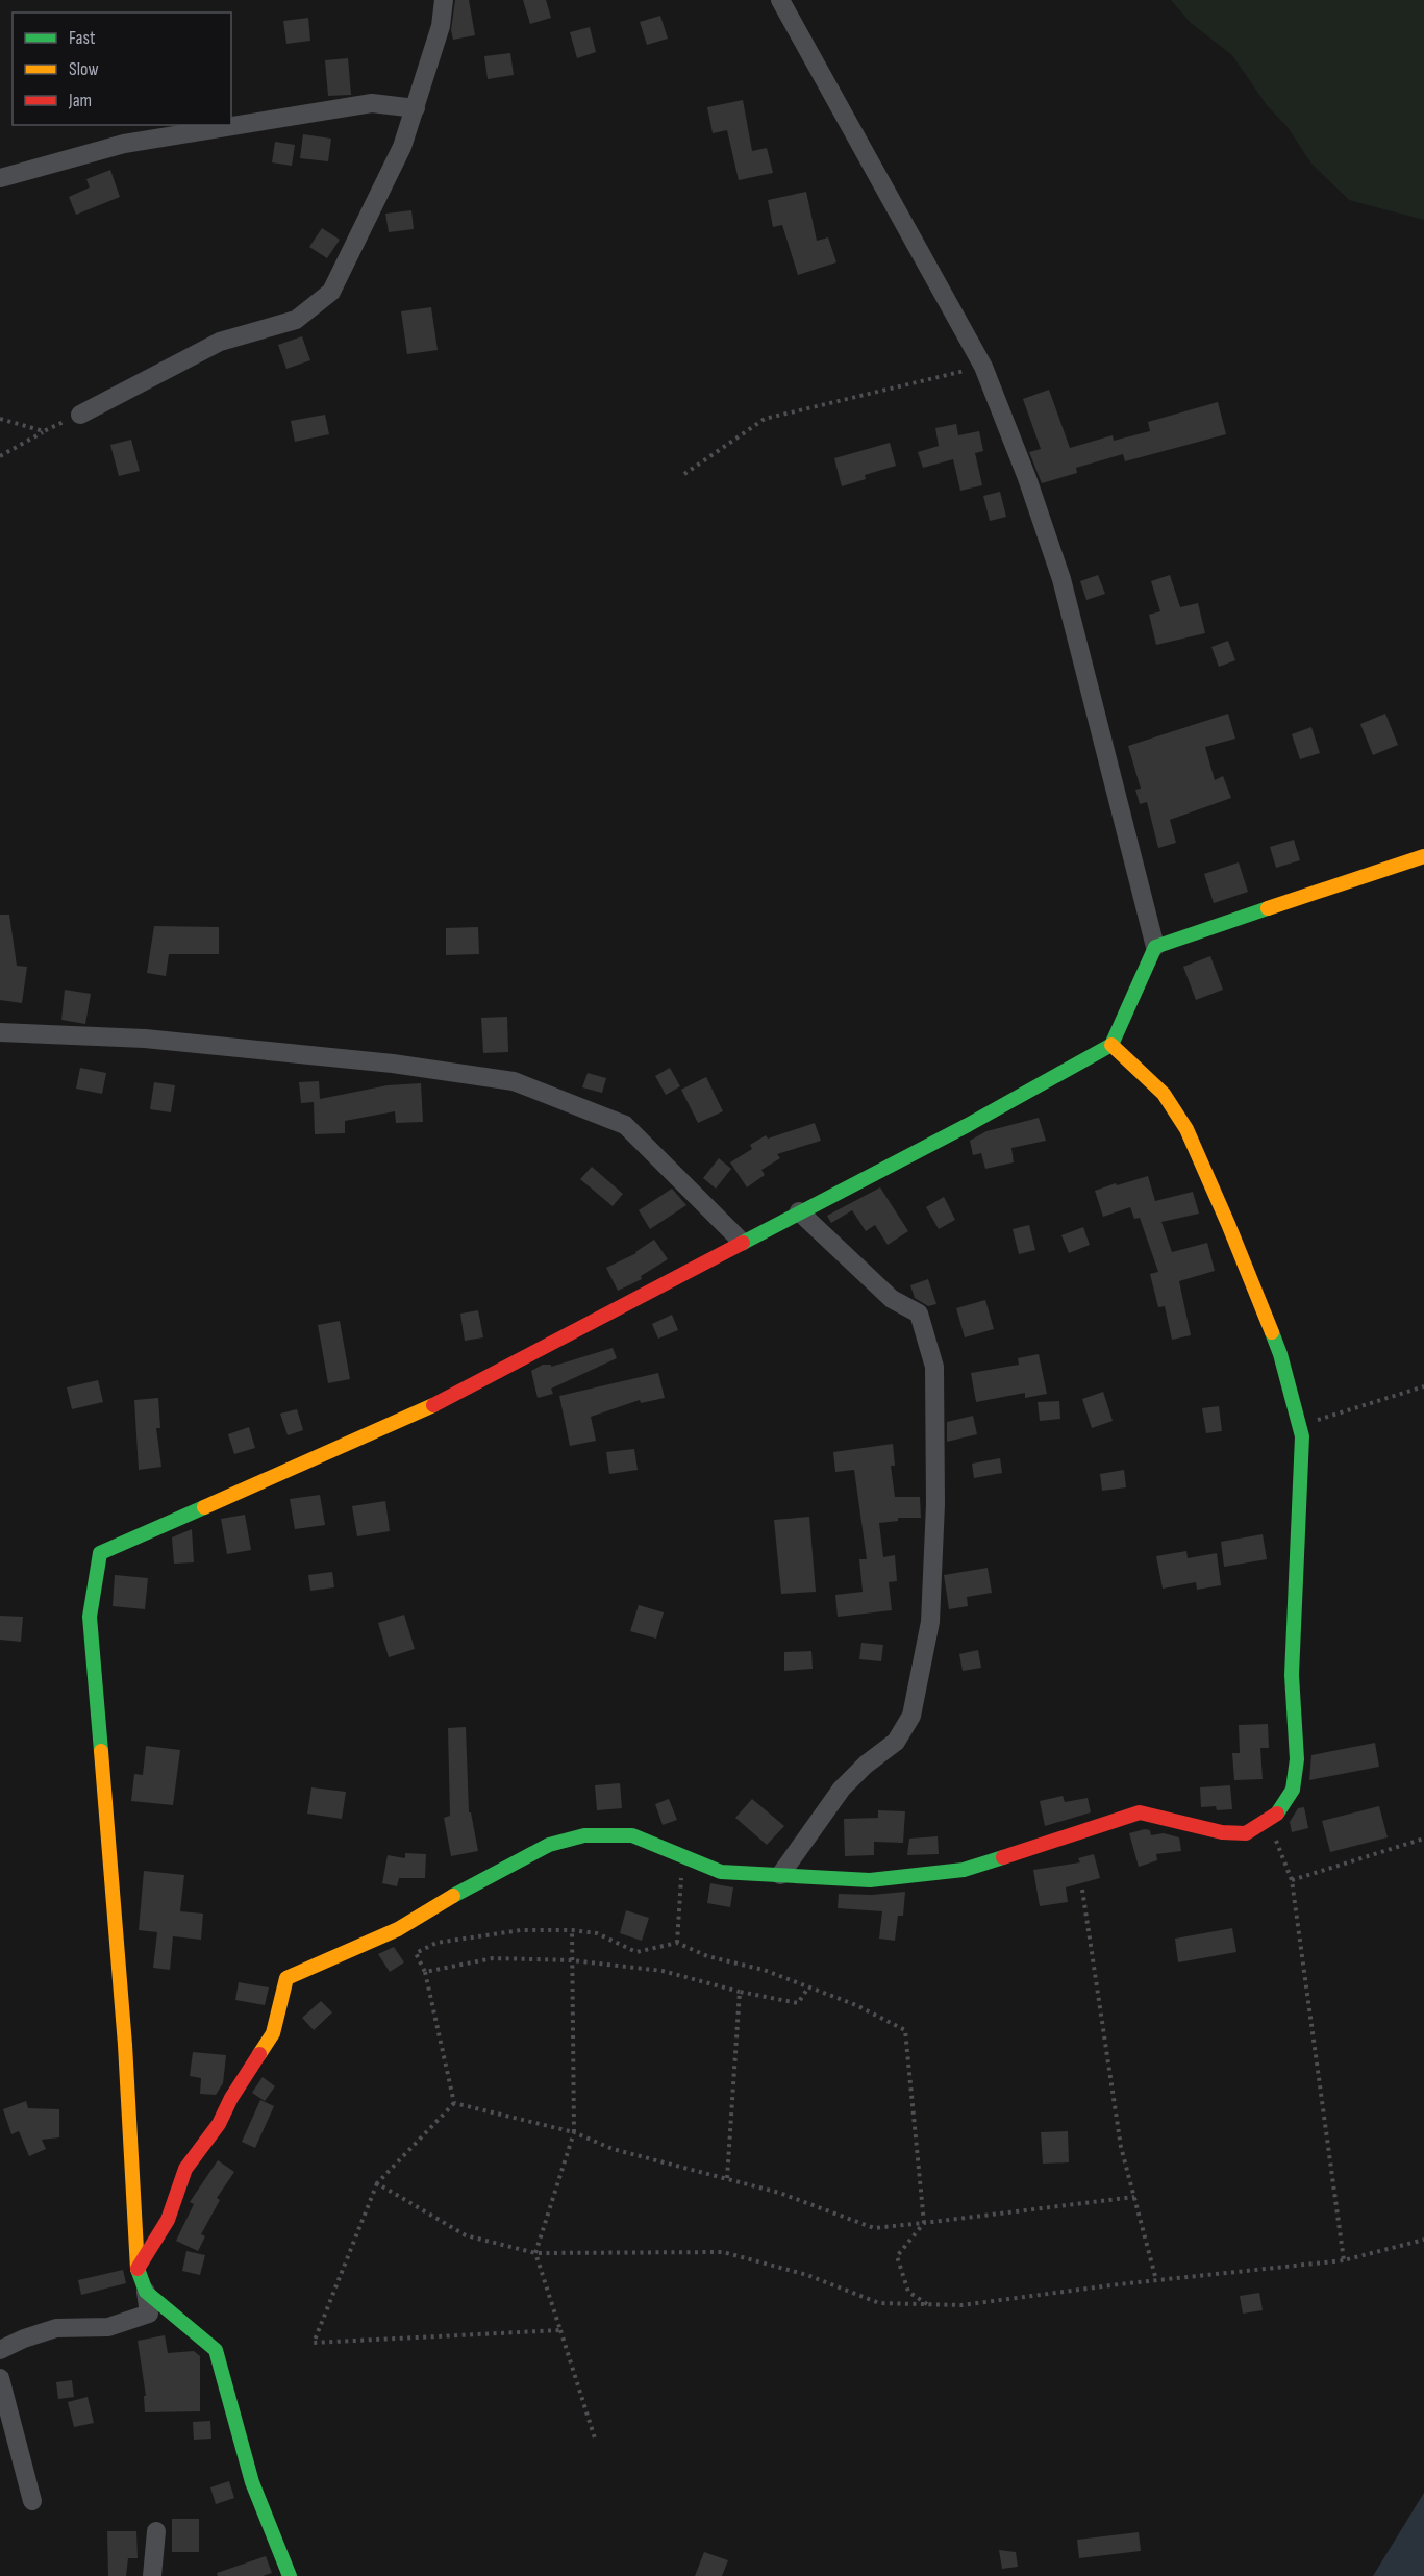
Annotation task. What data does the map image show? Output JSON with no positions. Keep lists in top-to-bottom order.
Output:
{
  "legend": ["Fast", "Slow", "Jam"]
}
